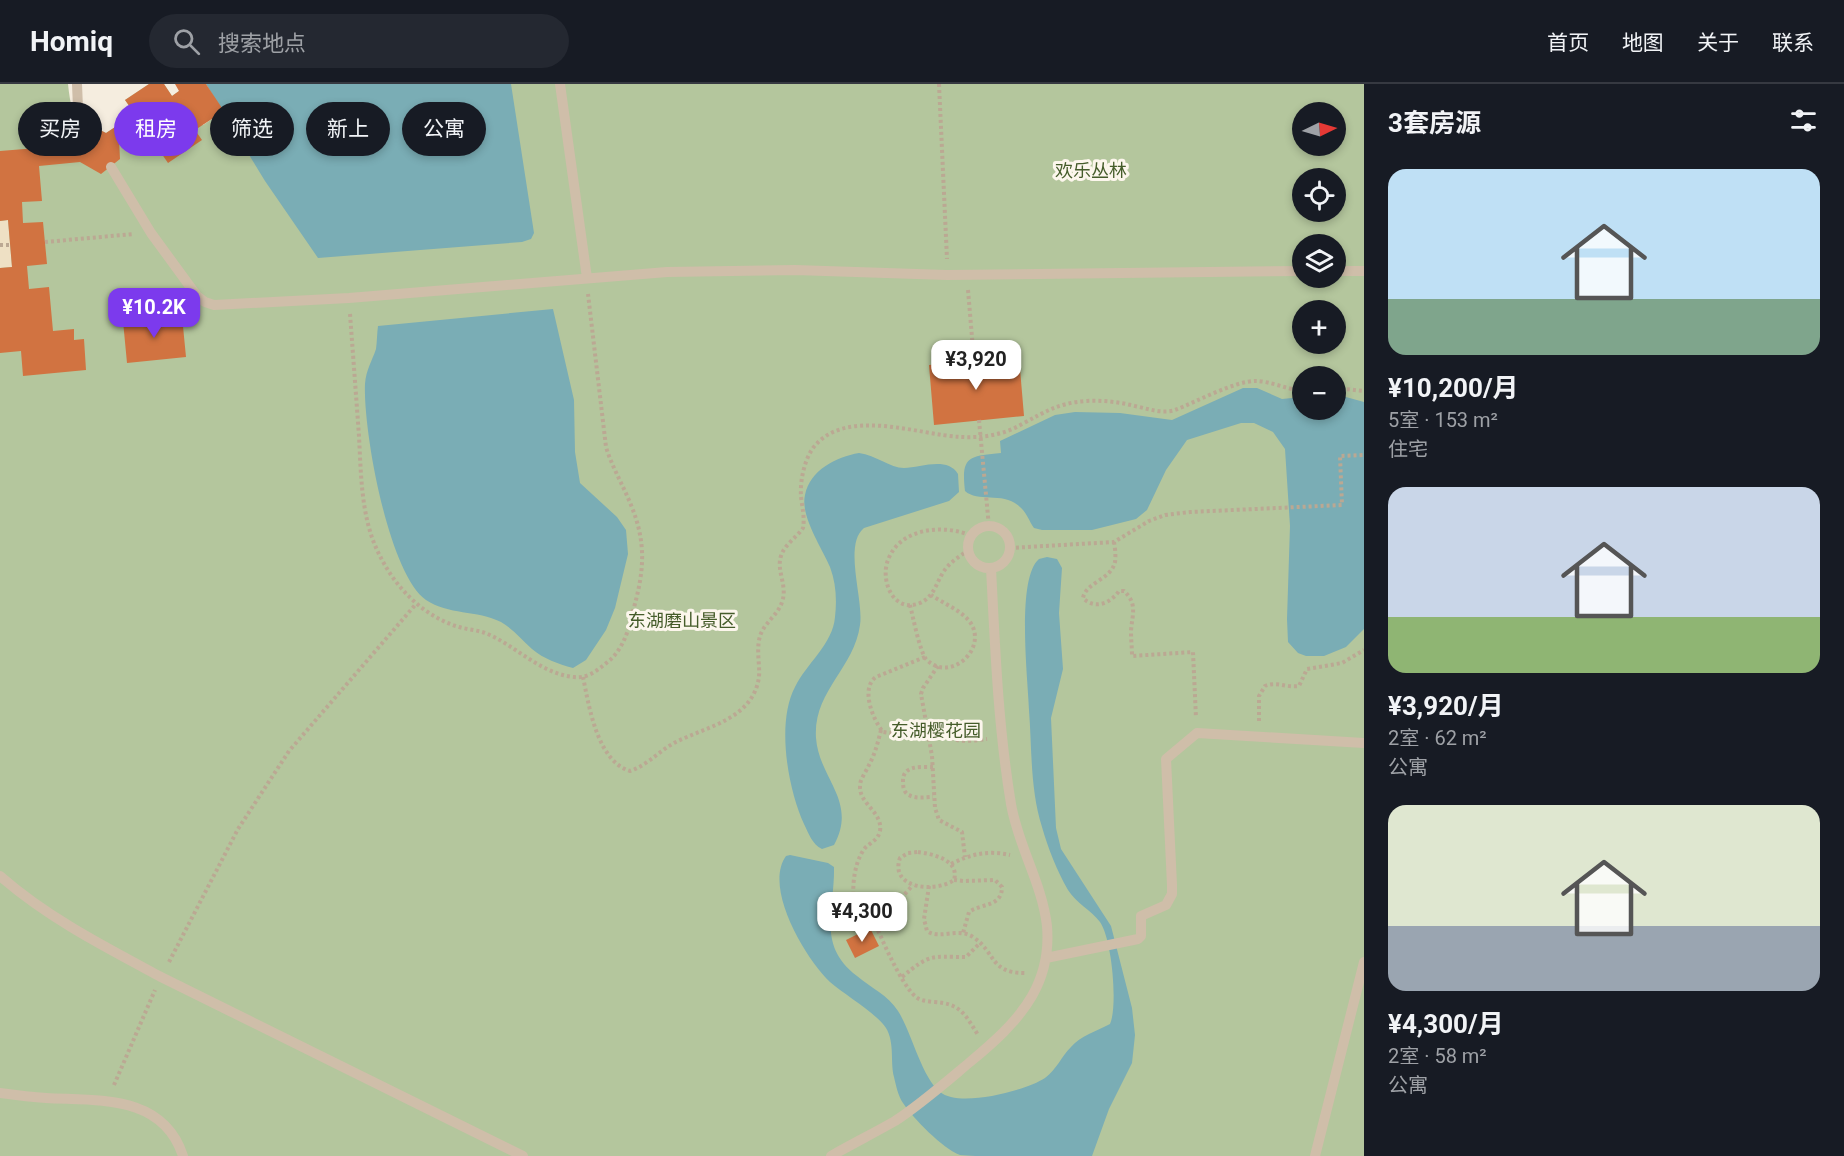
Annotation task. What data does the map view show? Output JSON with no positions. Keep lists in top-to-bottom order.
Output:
{
  "parks": ["欢乐丛林", "东湖磨山景区", "东湖樱花园"],
  "north": "right",
  "page": {
    "header": "Homiq",
    "search": "搜索地点",
    "nav": [
      "首页",
      "地图",
      "关于",
      "联系"
    ],
    "heading": "3套房源",
    "map_buttons": ["+", "−"],
    "chip": [
      "买房",
      "租房",
      "筛选",
      "新上",
      "公寓"
    ],
    "list": [
      {
        "name": "¥10,200/月",
        "note": "5室 · 153 m² · 住宅"
      },
      {
        "name": "¥3,920/月",
        "note": "2室 · 62 m² · 公寓"
      },
      {
        "name": "¥4,300/月",
        "note": "2室 · 58 m² · 公寓"
      }
    ],
    "price": ["¥10.2K", "¥3,920", "¥4,300"]
  }
}
